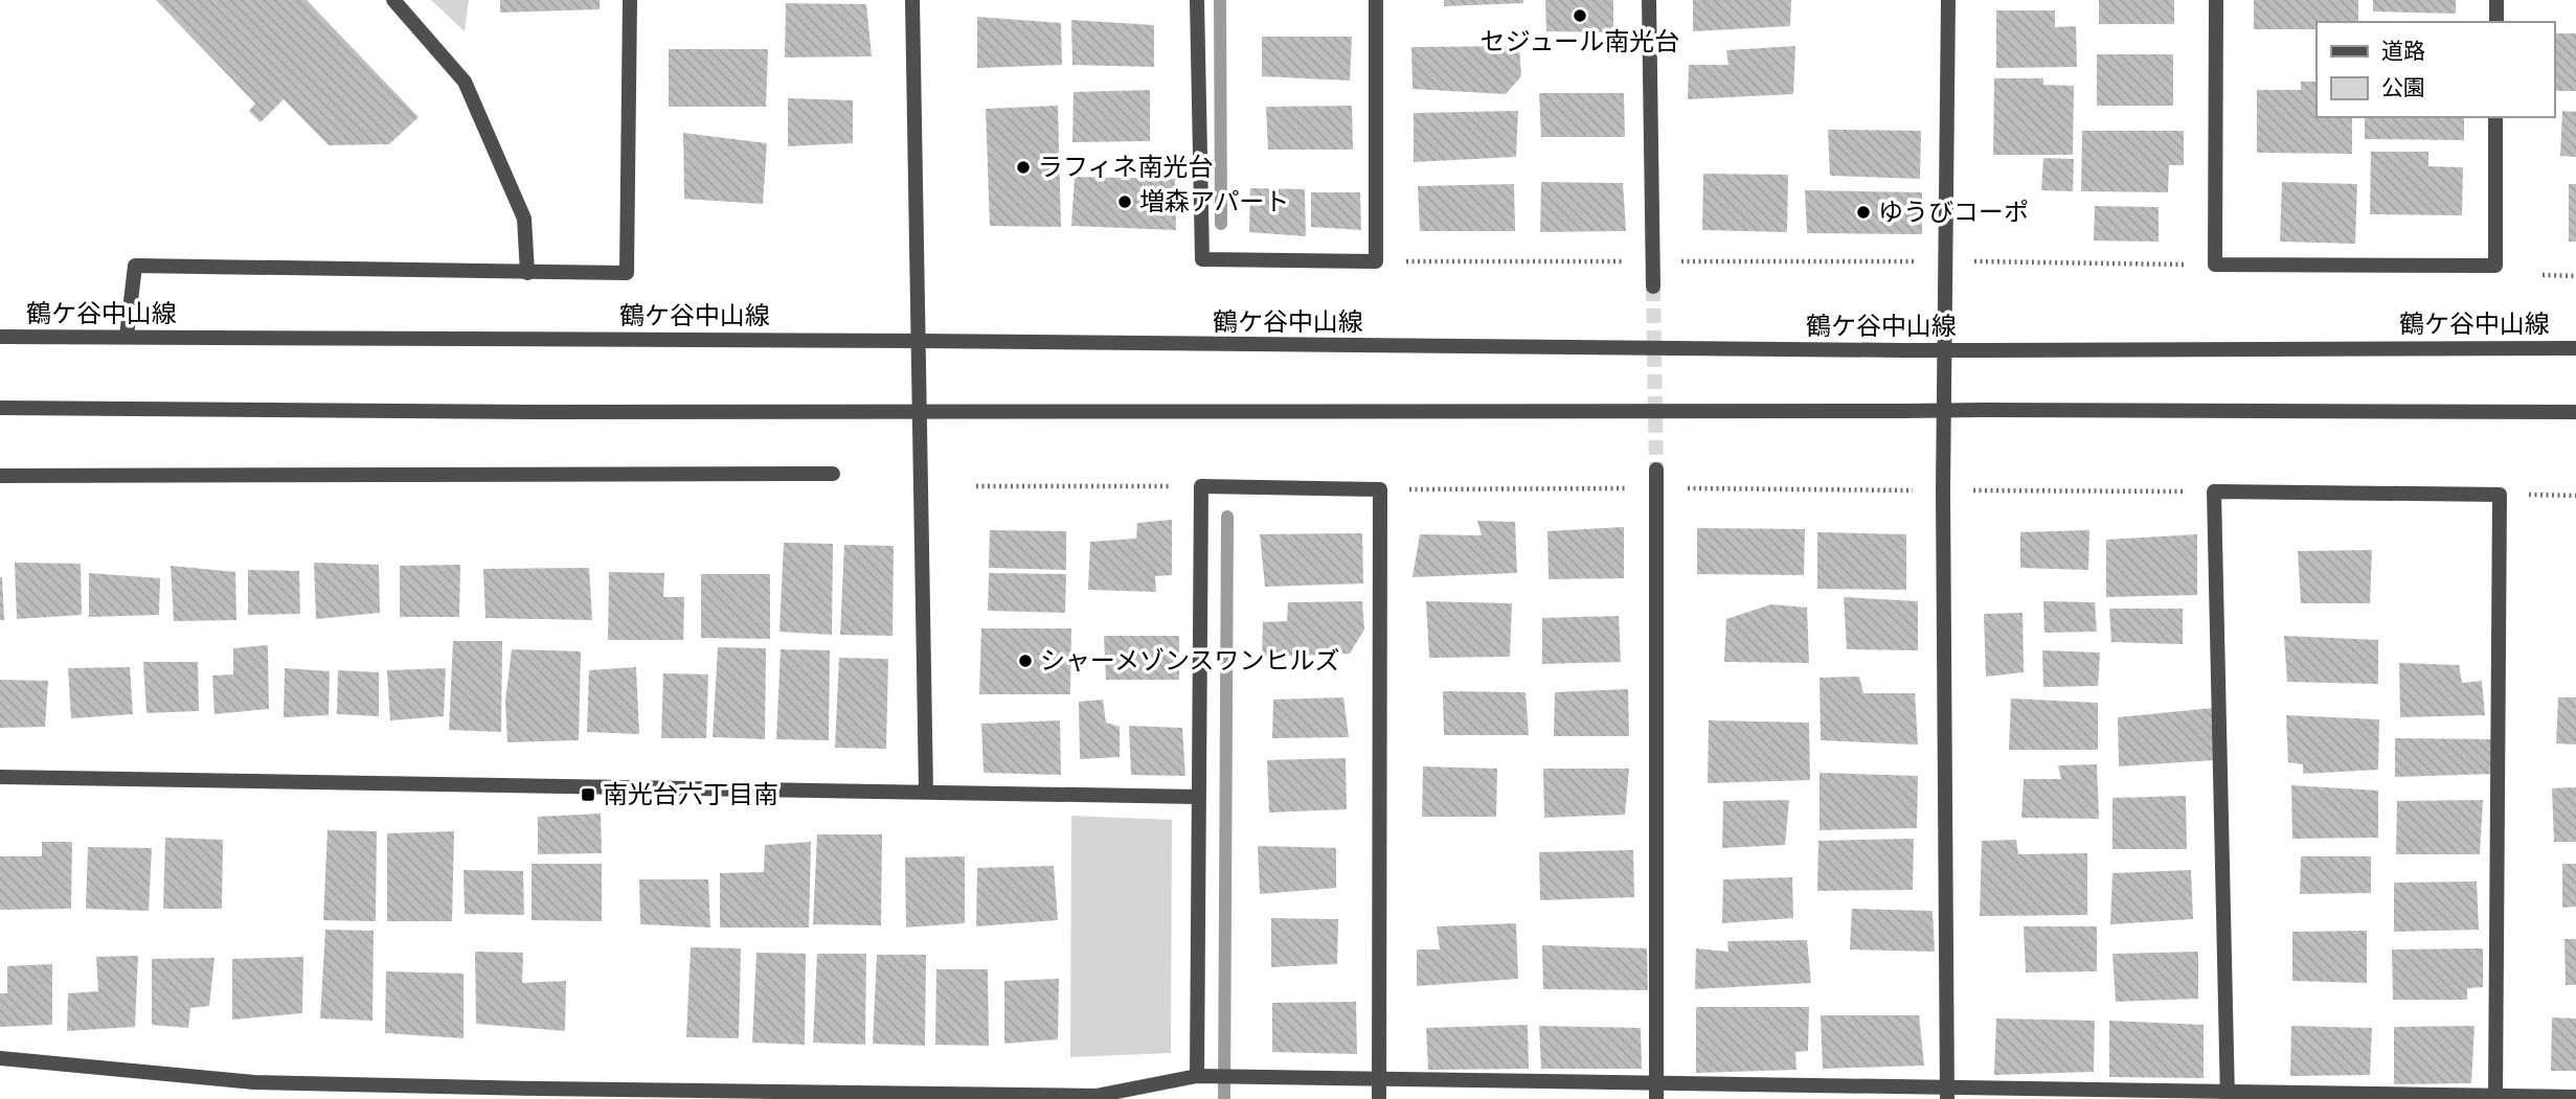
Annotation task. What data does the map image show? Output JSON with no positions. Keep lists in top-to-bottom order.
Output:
{
  "streets": {
    "street": ["鶴ケ谷中山線"]
  },
  "places": {
    "other": [
      "セジュール南光台",
      "ラフィネ南光台",
      "増森アパート",
      "ゆうびコーポ",
      "シャーメゾンスワンヒルズ"
    ],
    "transit": ["南光台六丁目南"]
  },
  "legend": ["道路", "公園"]
}
